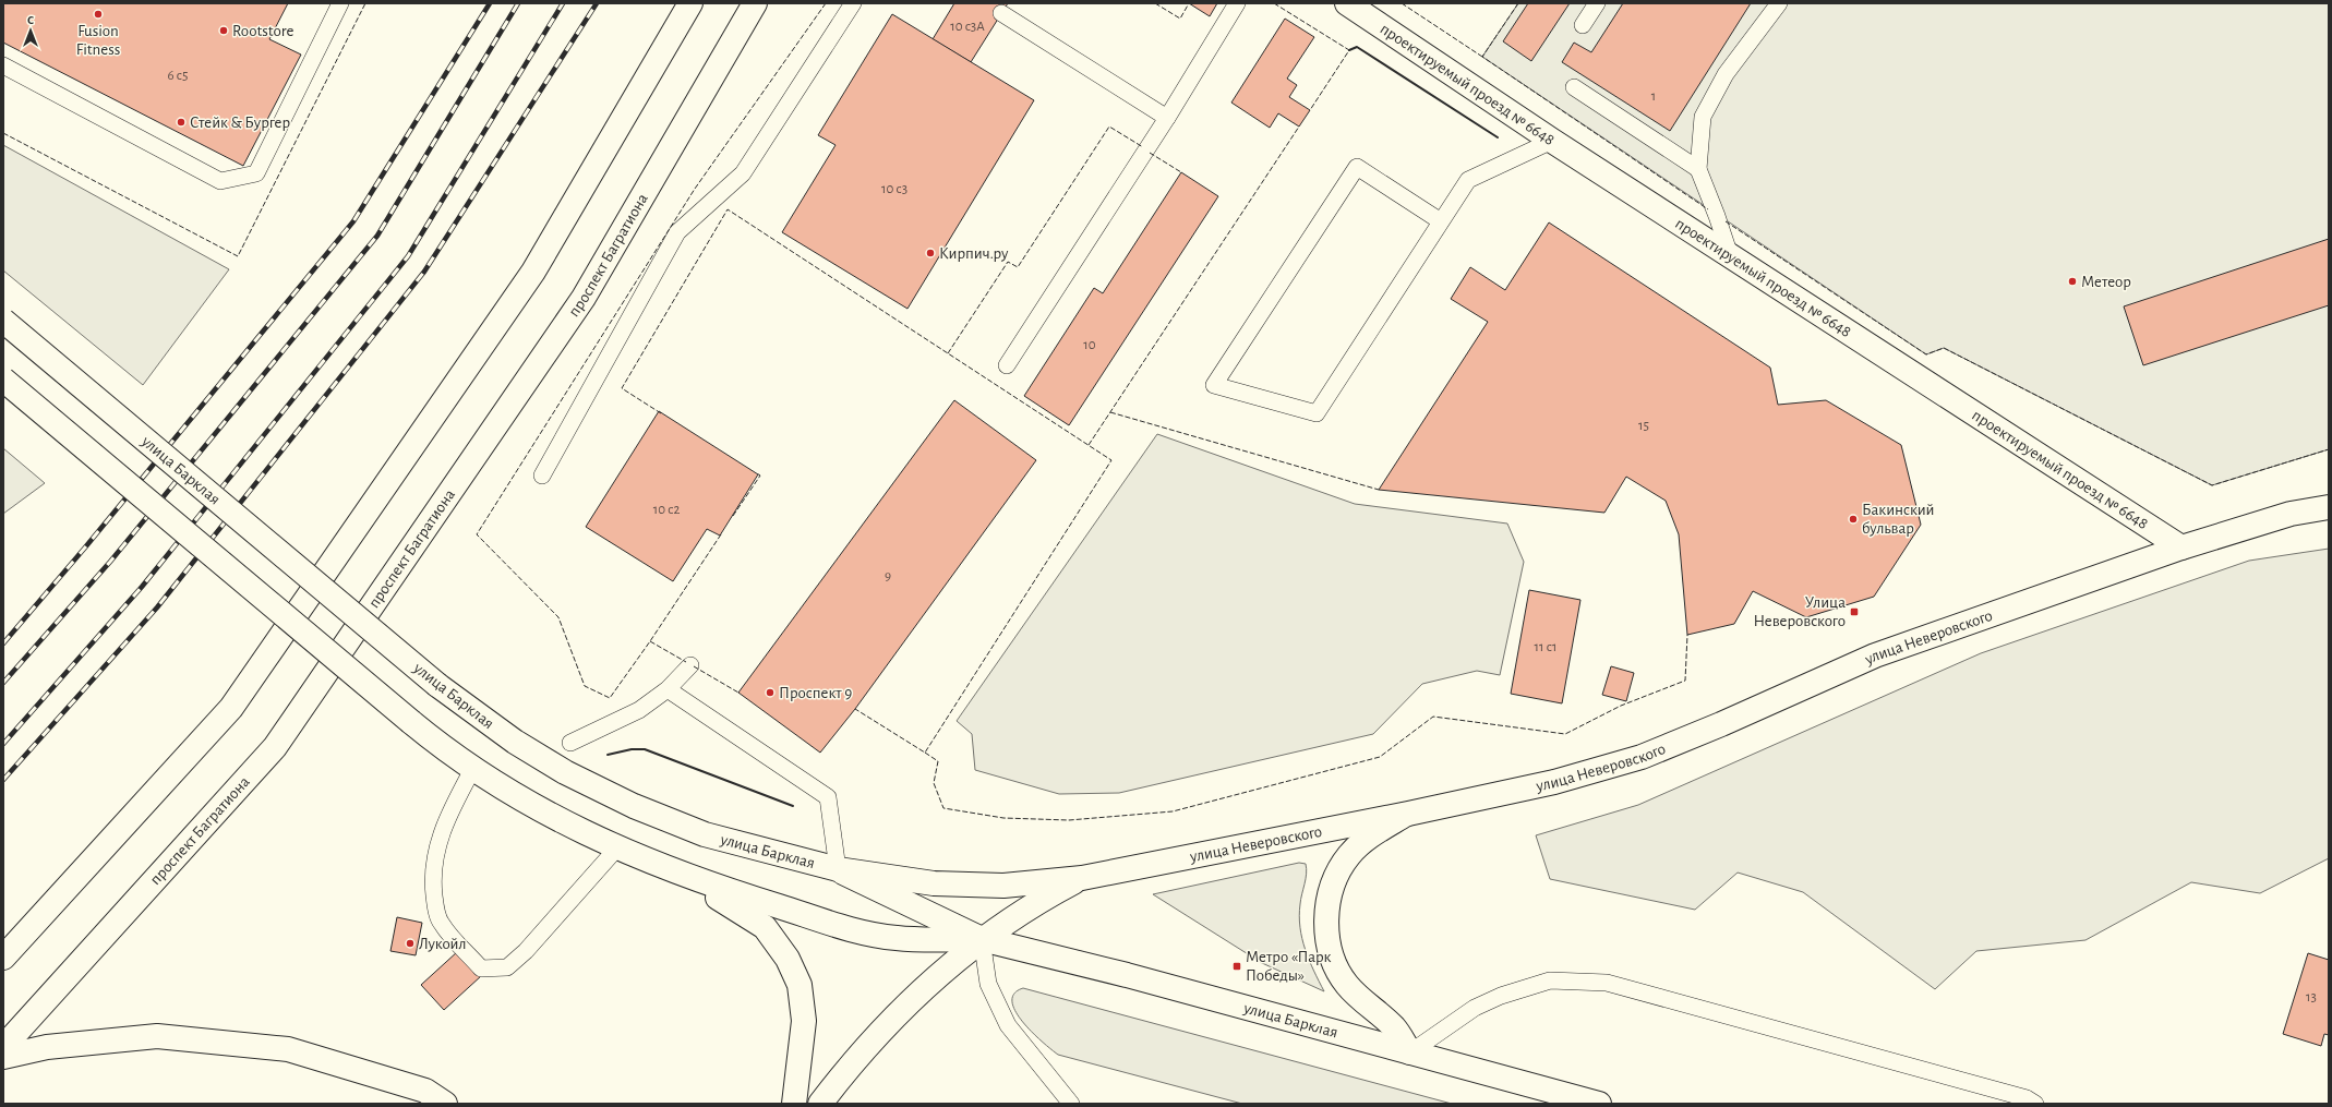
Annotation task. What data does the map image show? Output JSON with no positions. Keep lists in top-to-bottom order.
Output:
{
  "streets": {
    "main road": [
      "проектируемый проезд № 6648",
      "проспект Багратиона",
      "улица Барклая",
      "улица Неверовского"
    ]
  },
  "crossings": [
    ["проектируемый проезд № 6648", "улица Неверовского"],
    ["улица Барклая", "улица Неверовского"]
  ],
  "places": {
    "other": [
      "Fusion Fitness",
      "Rootstore",
      "Стейк & Бургер",
      "Кирпич.ру",
      "Метеор",
      "Бакинский бульвар",
      "Проспект 9",
      "Лукойл"
    ],
    "transit": ["Улица Неверовского", "Метро «Парк Победы»"]
  },
  "house_numbers": [
    "10 c3A",
    "6 с5",
    "1",
    "10 с3",
    "10",
    "15",
    "10 с2",
    "9",
    "11 с1",
    "13"
  ],
  "north": "top"
}
